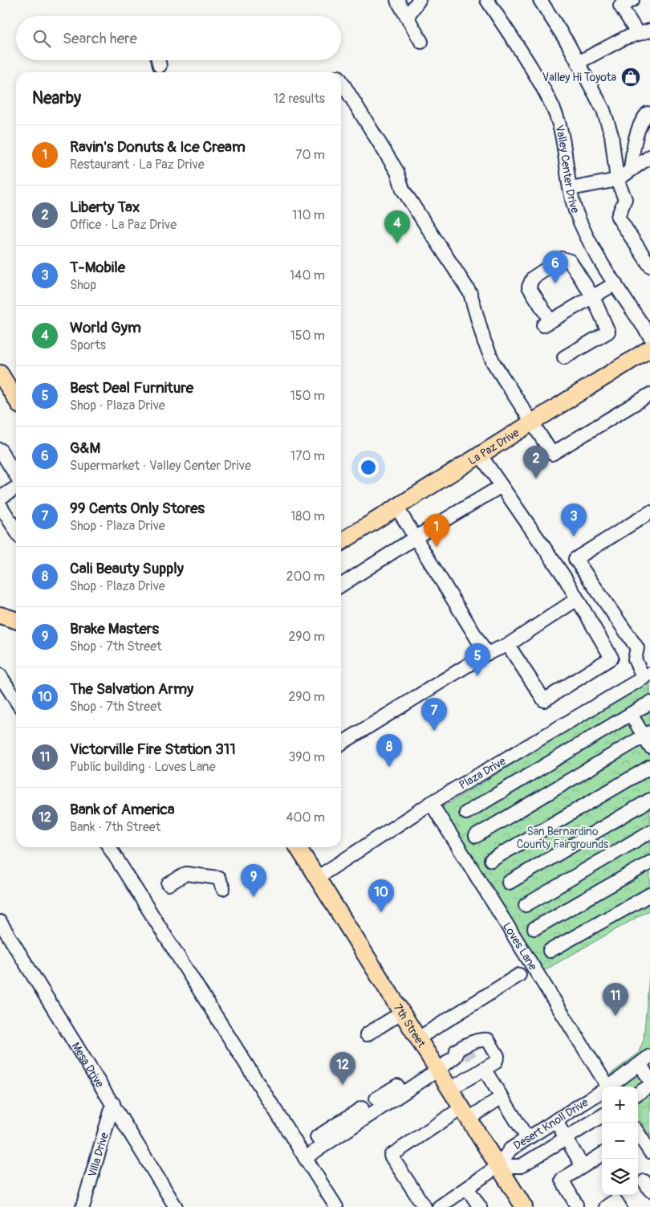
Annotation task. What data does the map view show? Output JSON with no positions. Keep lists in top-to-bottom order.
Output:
{
  "streets": {
    "main road": ["La Paz Drive", "7th Street"],
    "street": [
      "Valley Center Drive",
      "Plaza Drive",
      "Loves Lane",
      "Mesa Drive",
      "Desert Knoll Drive",
      "Villa Drive"
    ]
  },
  "crossings": [
    ["Plaza Drive", "Loves Lane"],
    ["Plaza Drive", "7th Street"],
    ["7th Street", "Desert Knoll Drive"],
    ["Mesa Drive", "Villa Drive"]
  ],
  "parks": ["San Bernardino County Fairgrounds"],
  "places": {
    "shop": ["Valley Hi Toyota"]
  },
  "page": {
    "search": "Search here",
    "heading": ["Nearby", "12 results"],
    "list": [
      {
        "mark": "1",
        "name": "Ravin's Donuts & Ice Cream",
        "note": "Restaurant · La Paz Drive",
        "value": "70 m"
      },
      {
        "mark": "2",
        "name": "Liberty Tax",
        "note": "Office · La Paz Drive",
        "value": "110 m"
      },
      {
        "mark": "3",
        "name": "T-Mobile",
        "note": "Shop",
        "value": "140 m"
      },
      {
        "mark": "4",
        "name": "World Gym",
        "note": "Sports",
        "value": "150 m"
      },
      {
        "mark": "5",
        "name": "Best Deal Furniture",
        "note": "Shop · Plaza Drive",
        "value": "150 m"
      },
      {
        "mark": "6",
        "name": "G&M",
        "note": "Supermarket · Valley Center Drive",
        "value": "170 m"
      },
      {
        "mark": "7",
        "name": "99 Cents Only Stores",
        "note": "Shop · Plaza Drive",
        "value": "180 m"
      },
      {
        "mark": "8",
        "name": "Cali Beauty Supply",
        "note": "Shop · Plaza Drive",
        "value": "200 m"
      },
      {
        "mark": "9",
        "name": "Brake Masters",
        "note": "Shop · 7th Street",
        "value": "290 m"
      },
      {
        "mark": "10",
        "name": "The Salvation Army",
        "note": "Shop · 7th Street",
        "value": "290 m"
      },
      {
        "mark": "11",
        "name": "Victorville Fire Station 311",
        "note": "Public building · Loves Lane",
        "value": "390 m"
      },
      {
        "mark": "12",
        "name": "Bank of America",
        "note": "Bank · 7th Street",
        "value": "400 m"
      }
    ],
    "pins": [
      "4",
      "6",
      "2",
      "3",
      "1",
      "5",
      "7",
      "8",
      "9",
      "10",
      "11",
      "12"
    ],
    "map_buttons": ["+", "−"]
  }
}
